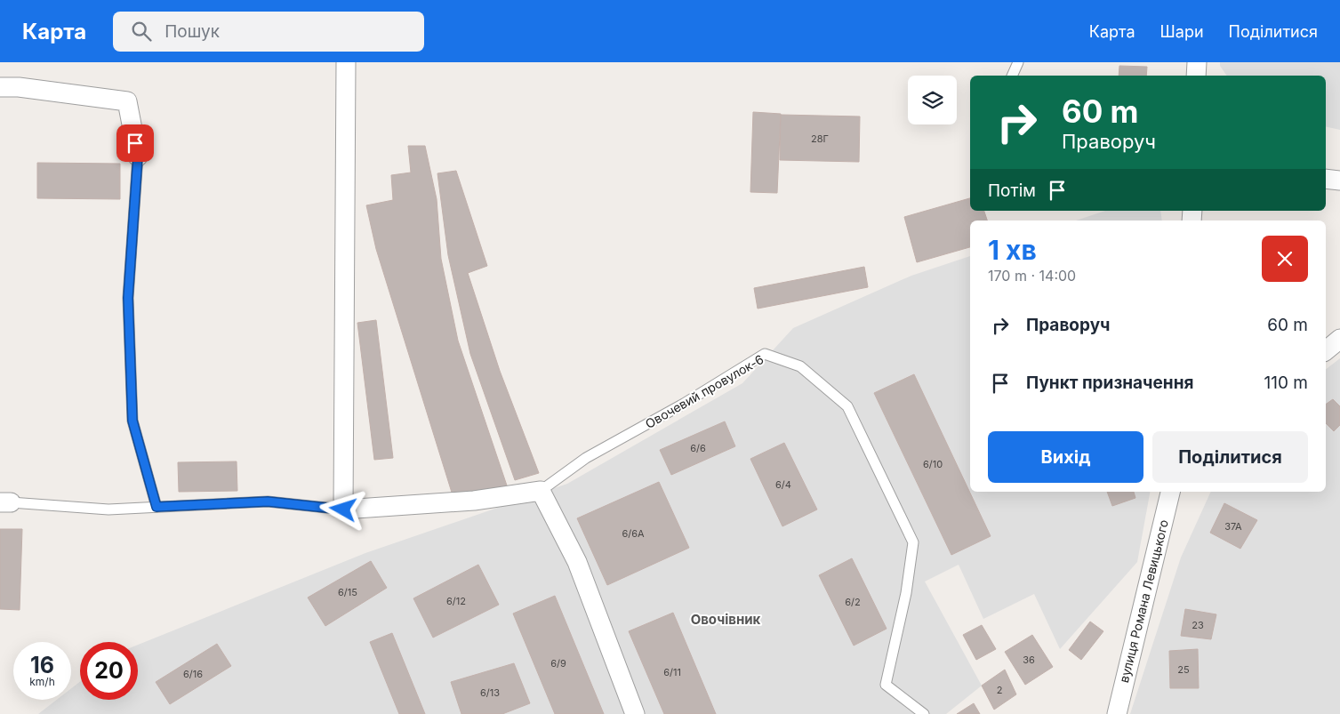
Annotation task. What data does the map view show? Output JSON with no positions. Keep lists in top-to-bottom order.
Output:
{
  "streets": {
    "street": ["вулиця Романа Левицького"],
    "lane": ["Овочевий провулок-6"]
  },
  "districts": ["Овочівник"],
  "house_numbers": [
    "28Г",
    "6/6",
    "6/10",
    "6/4",
    "37А",
    "6/6А",
    "6/15",
    "6/12",
    "6/2",
    "23",
    "36",
    "6/9",
    "25",
    "6/11",
    "6/16",
    "2",
    "6/13"
  ],
  "page": {
    "header": "Карта",
    "search": "Пошук",
    "nav": ["Карта", "Шари", "Поділитися"],
    "turn": ["60 m", "Праворуч"],
    "then": "Потім",
    "heading": ["1 хв", "170 m · 14:00"],
    "list": [
      {
        "name": "Праворуч",
        "value": "60 m"
      },
      {
        "name": "Пункт призначення",
        "value": "110 m"
      }
    ],
    "buttons": ["Вихід", "Поділитися"],
    "speed": "16 km/h",
    "limit": "20"
  }
}
